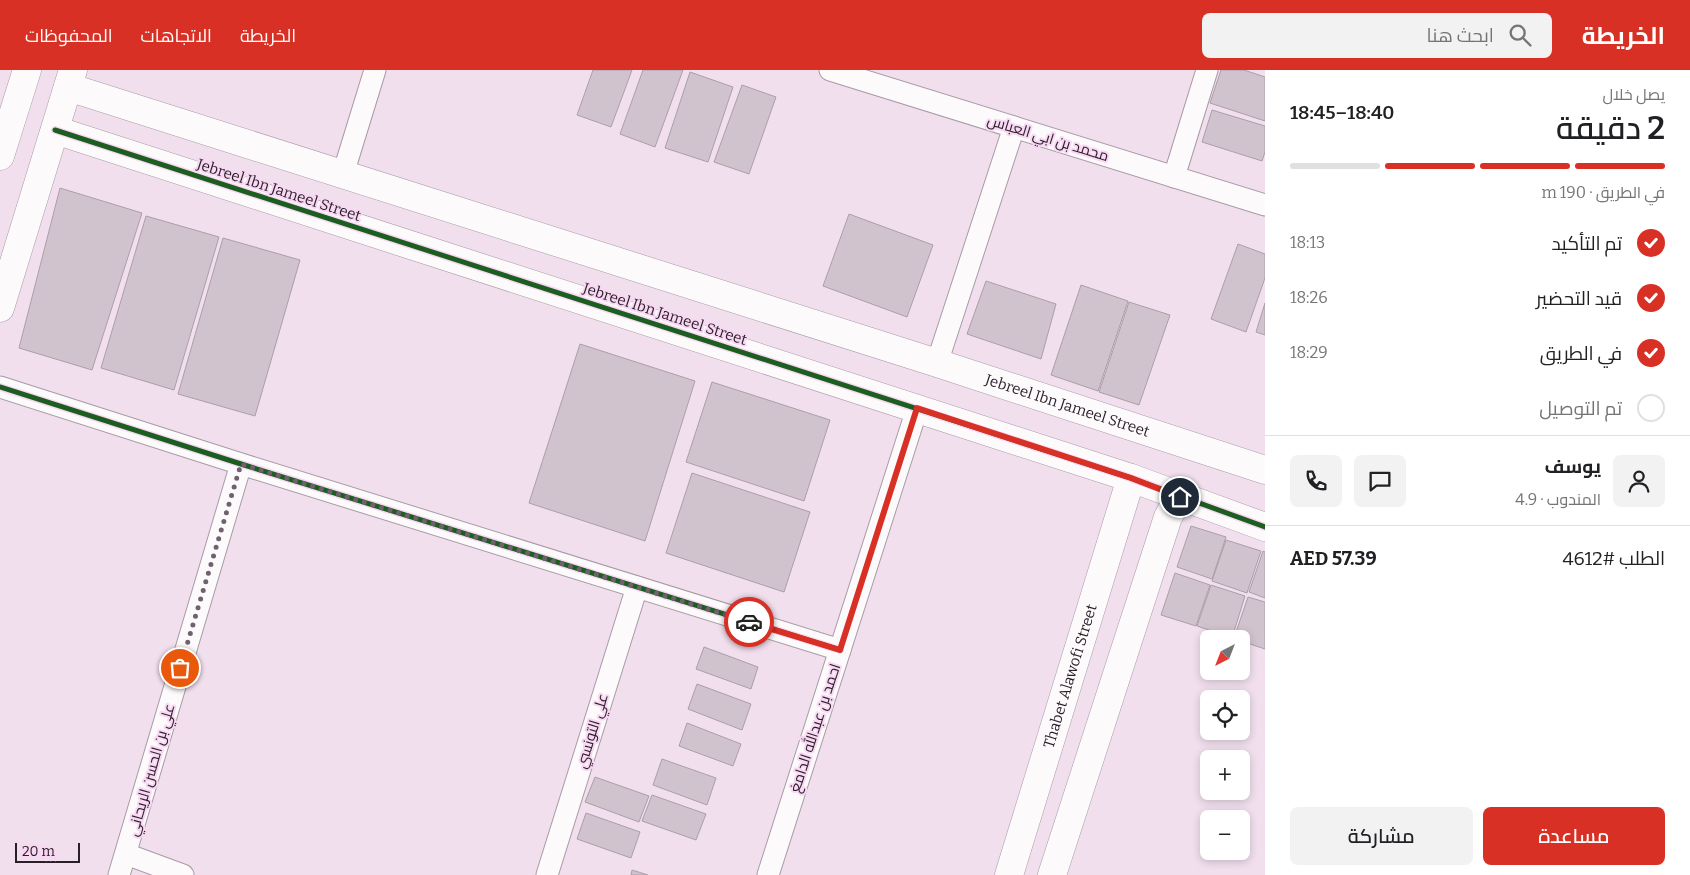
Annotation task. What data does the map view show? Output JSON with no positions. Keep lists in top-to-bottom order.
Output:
{
  "streets": {
    "street": [
      "محمد بن ابي العباس",
      "Jebreel Ibn Jameel Street",
      "Thabet Alawofi Street",
      "احمد بن عبدالله الدامغ",
      "علي التونسي",
      "علي بن الحسن الريحاني"
    ]
  },
  "crossings": [
    ["Jebreel Ibn Jameel Street", "Thabet Alawofi Street"],
    ["Jebreel Ibn Jameel Street", "احمد بن عبدالله الدامغ"]
  ],
  "scale_bar": "20 m",
  "north": "bottom left",
  "page": {
    "header": "الخريطة",
    "search": "ابحث هنا",
    "nav": ["الخريطة", "الاتجاهات", "المحفوظات"],
    "heading": ["2 دقيقة", "يصل خلال", "18:40–18:45"],
    "panel": [
      "يوسف",
      "المندوب · 4.9",
      "الطلب #4612",
      "AED 57.39"
    ],
    "bar": "في الطريق · 190 m",
    "list": [
      ["تم التأكيد", "18:13"],
      ["قيد التحضير", "18:26"],
      ["في الطريق", "18:29"],
      "تم التوصيل"
    ],
    "map_buttons": ["+", "−"],
    "buttons": ["مساعدة", "مشاركة"],
    "scale": "20 m"
  }
}
